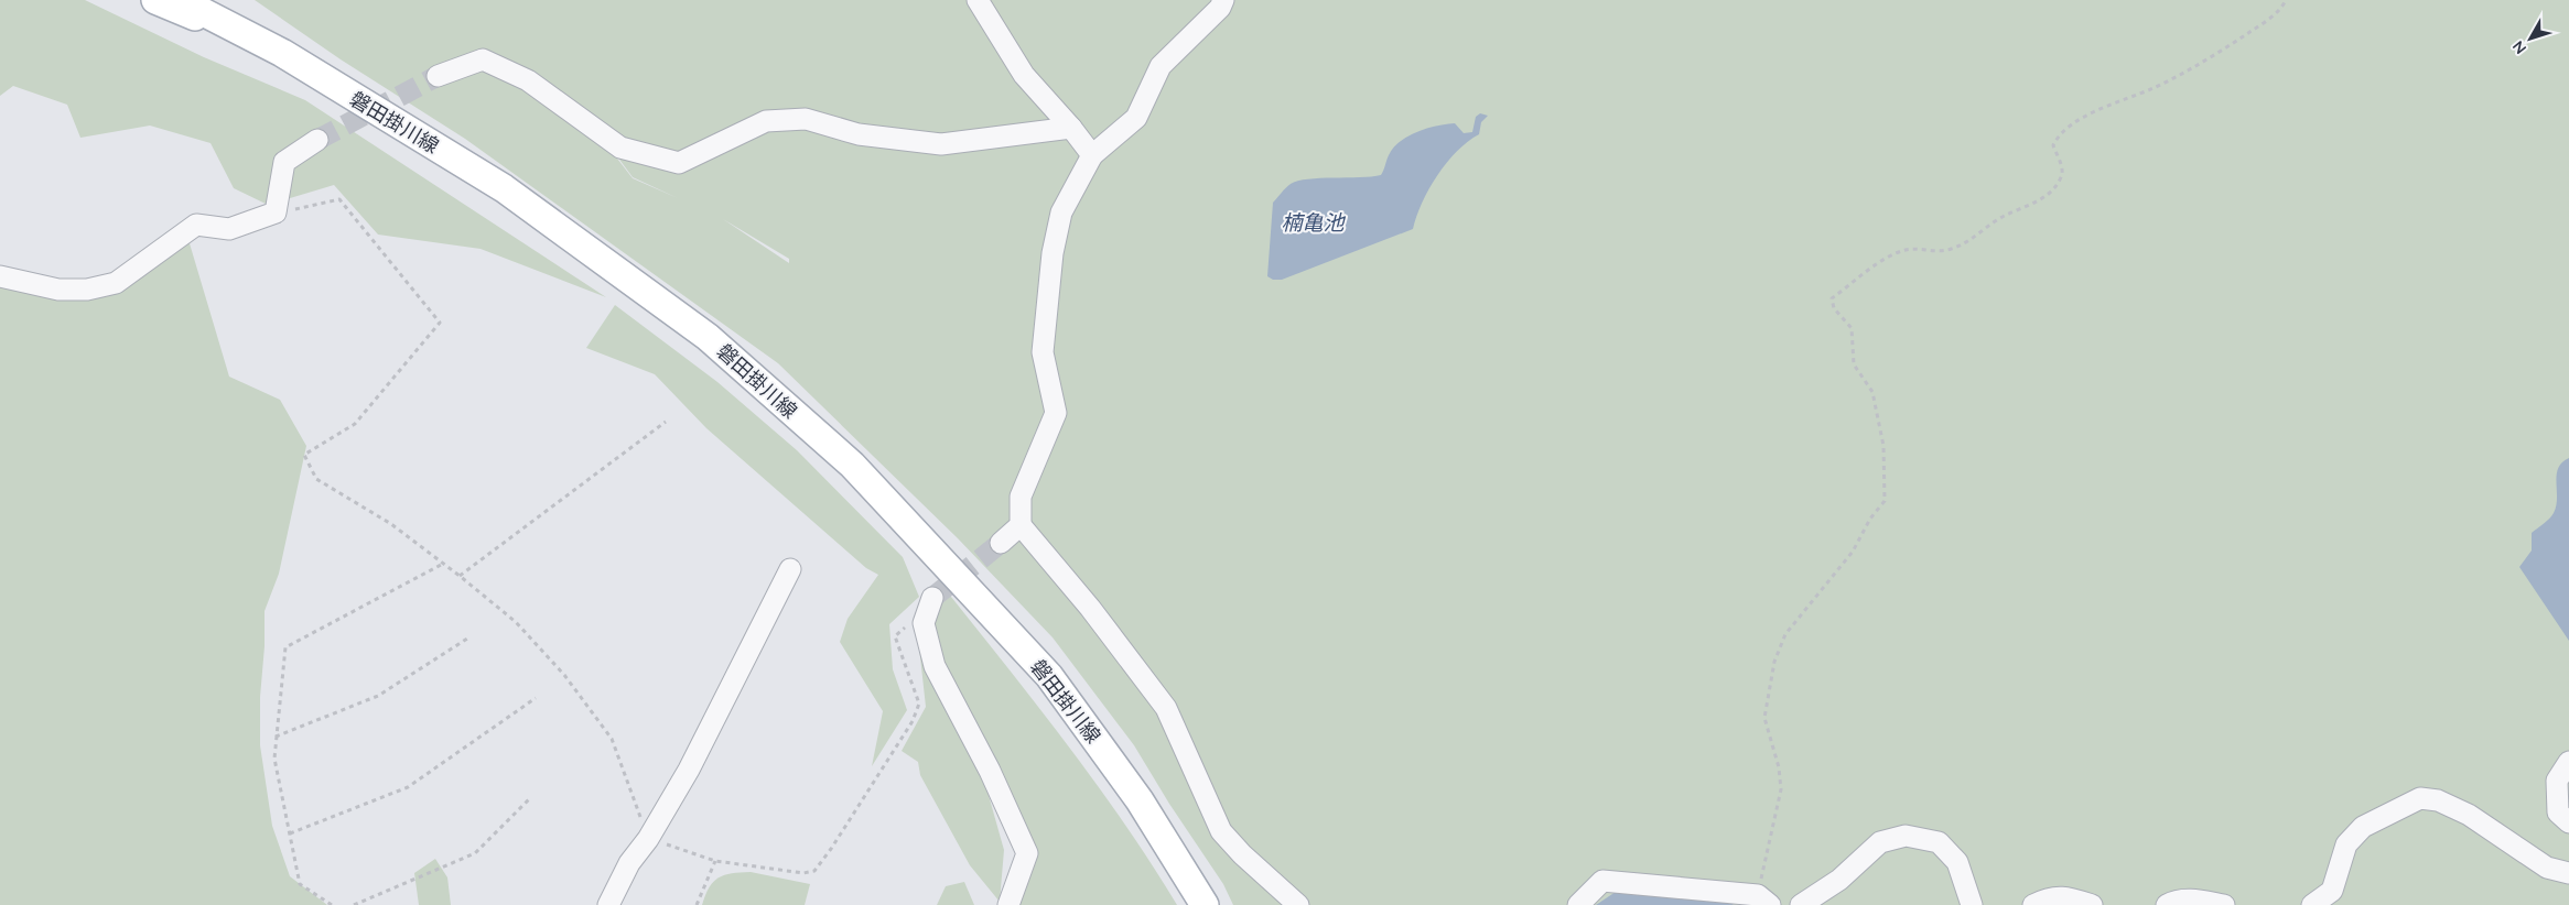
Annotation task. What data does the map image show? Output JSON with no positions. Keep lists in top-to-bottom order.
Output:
{
  "streets": {
    "main road": ["磐田掛川線"]
  },
  "water": ["楠亀池"],
  "north": "bottom left"
}
